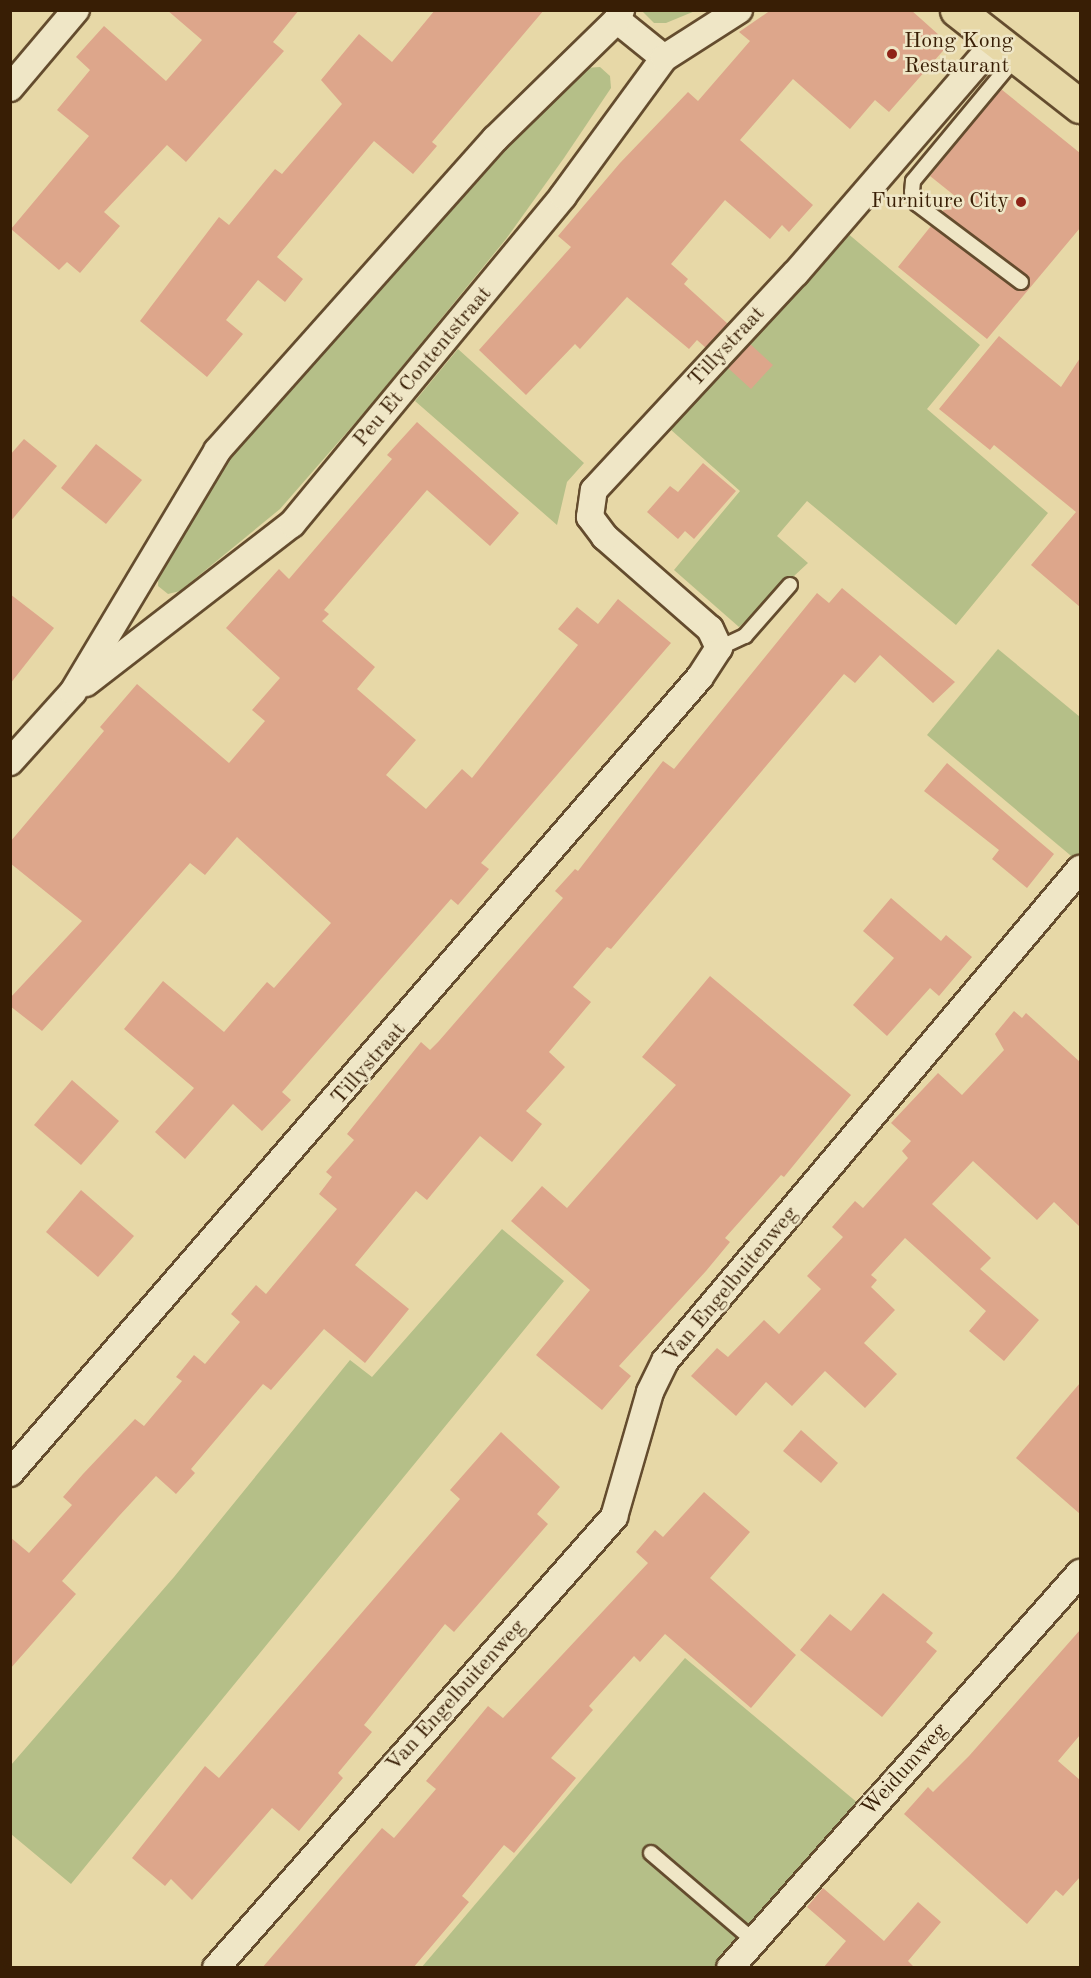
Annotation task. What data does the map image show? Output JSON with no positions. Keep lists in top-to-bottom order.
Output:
{
  "streets": {
    "street": [
      "Tillystraat",
      "Peu Et Contentstraat",
      "Van Engelbuitenweg",
      "Weidumweg"
    ]
  },
  "places": ["Hong Kong Restaurant", "Furniture City"]
}
